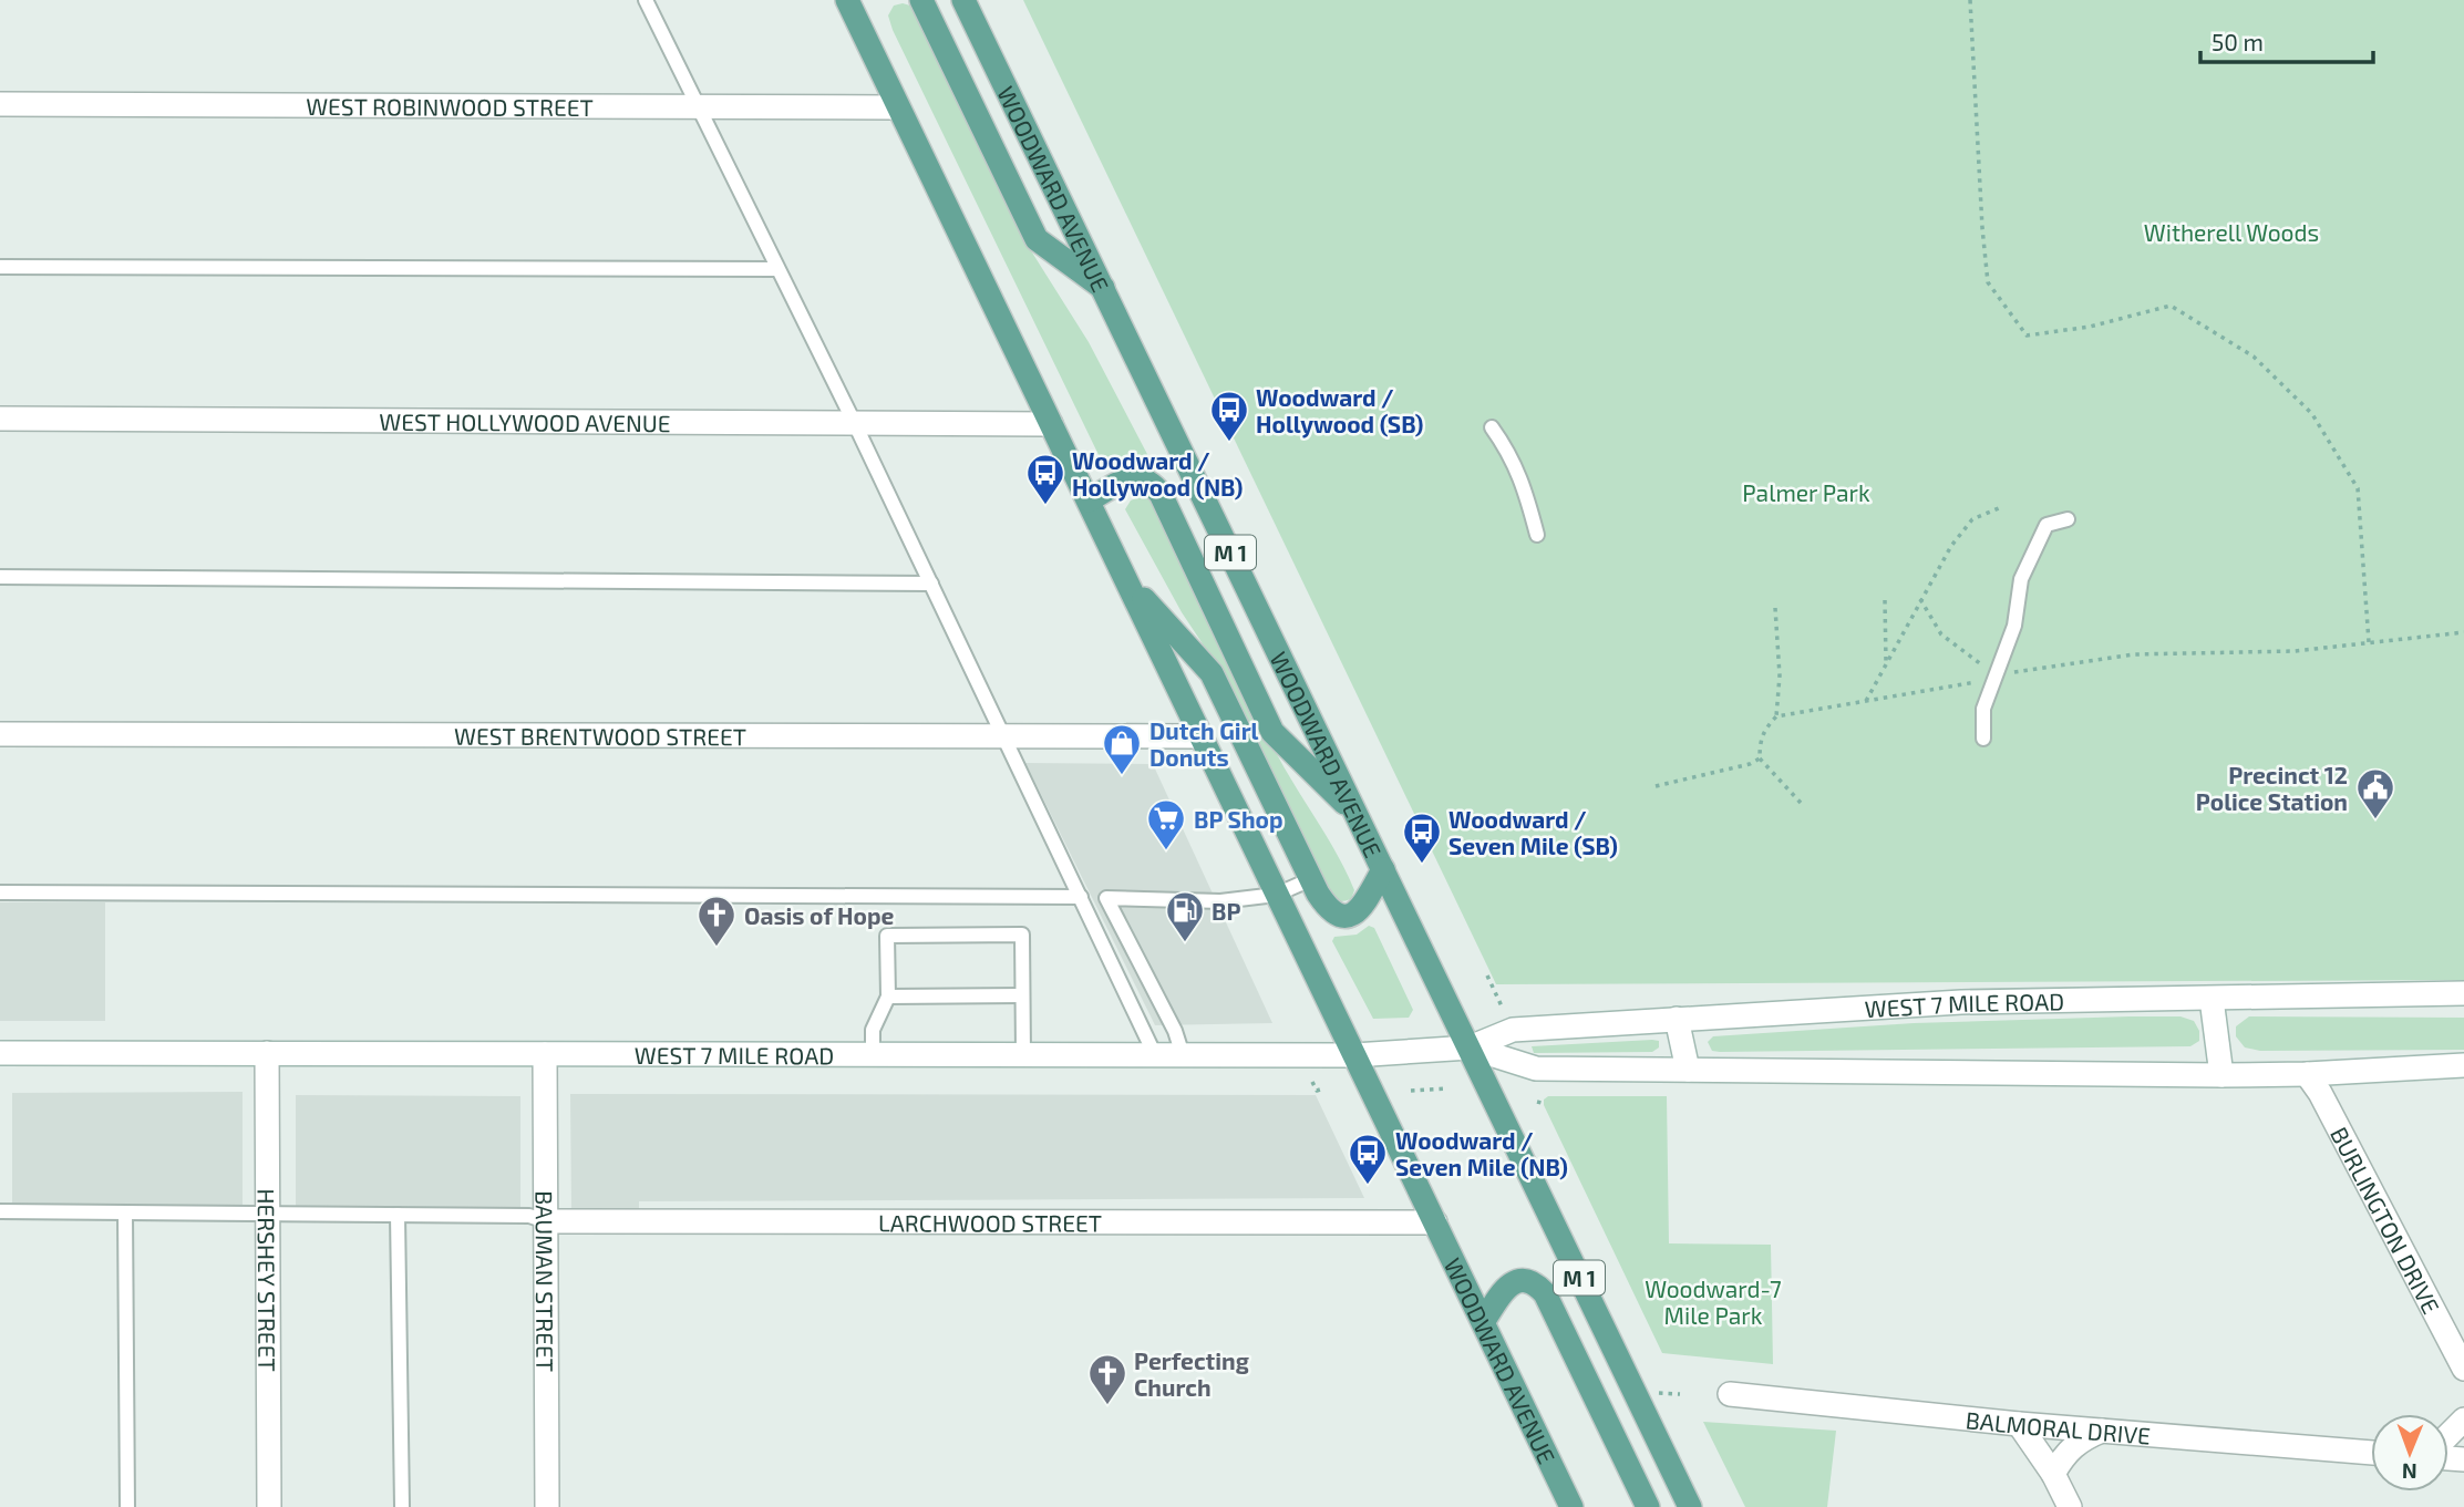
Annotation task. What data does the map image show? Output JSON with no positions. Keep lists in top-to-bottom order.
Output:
{
  "streets": {
    "main road": ["WOODWARD AVENUE", "M 1"],
    "street": [
      "WEST ROBINWOOD STREET",
      "WEST HOLLYWOOD AVENUE",
      "WEST BRENTWOOD STREET",
      "WEST 7 MILE ROAD",
      "LARCHWOOD STREET",
      "BURLINGTON DRIVE",
      "HERSHEY STREET",
      "BAUMAN STREET",
      "BALMORAL DRIVE"
    ]
  },
  "crossings": [
    ["WEST ROBINWOOD STREET", "WOODWARD AVENUE"],
    ["WOODWARD AVENUE", "WEST HOLLYWOOD AVENUE"],
    ["WOODWARD AVENUE", "WEST BRENTWOOD STREET"],
    ["WOODWARD AVENUE", "WEST 7 MILE ROAD"],
    ["WOODWARD AVENUE", "LARCHWOOD STREET"],
    ["WEST 7 MILE ROAD", "BURLINGTON DRIVE"],
    ["WEST 7 MILE ROAD", "HERSHEY STREET"],
    ["WEST 7 MILE ROAD", "BAUMAN STREET"],
    ["LARCHWOOD STREET", "BAUMAN STREET"]
  ],
  "parks": ["Witherell Woods", "Palmer Park", "Woodward-7 Mile Park"],
  "places": {
    "bus stop": [
      "Woodward / Hollywood (SB)",
      "Woodward / Hollywood (NB)",
      "Woodward / Seven Mile (SB)",
      "Woodward / Seven Mile (NB)"
    ],
    "shop": ["Dutch Girl Donuts"],
    "public building": ["Precinct 12 Police Station"],
    "supermarket": ["BP Shop"],
    "fuel station": ["BP"],
    "church": ["Oasis of Hope", "Perfecting Church"]
  },
  "scale_bar": "50 m",
  "north": "bottom"
}
